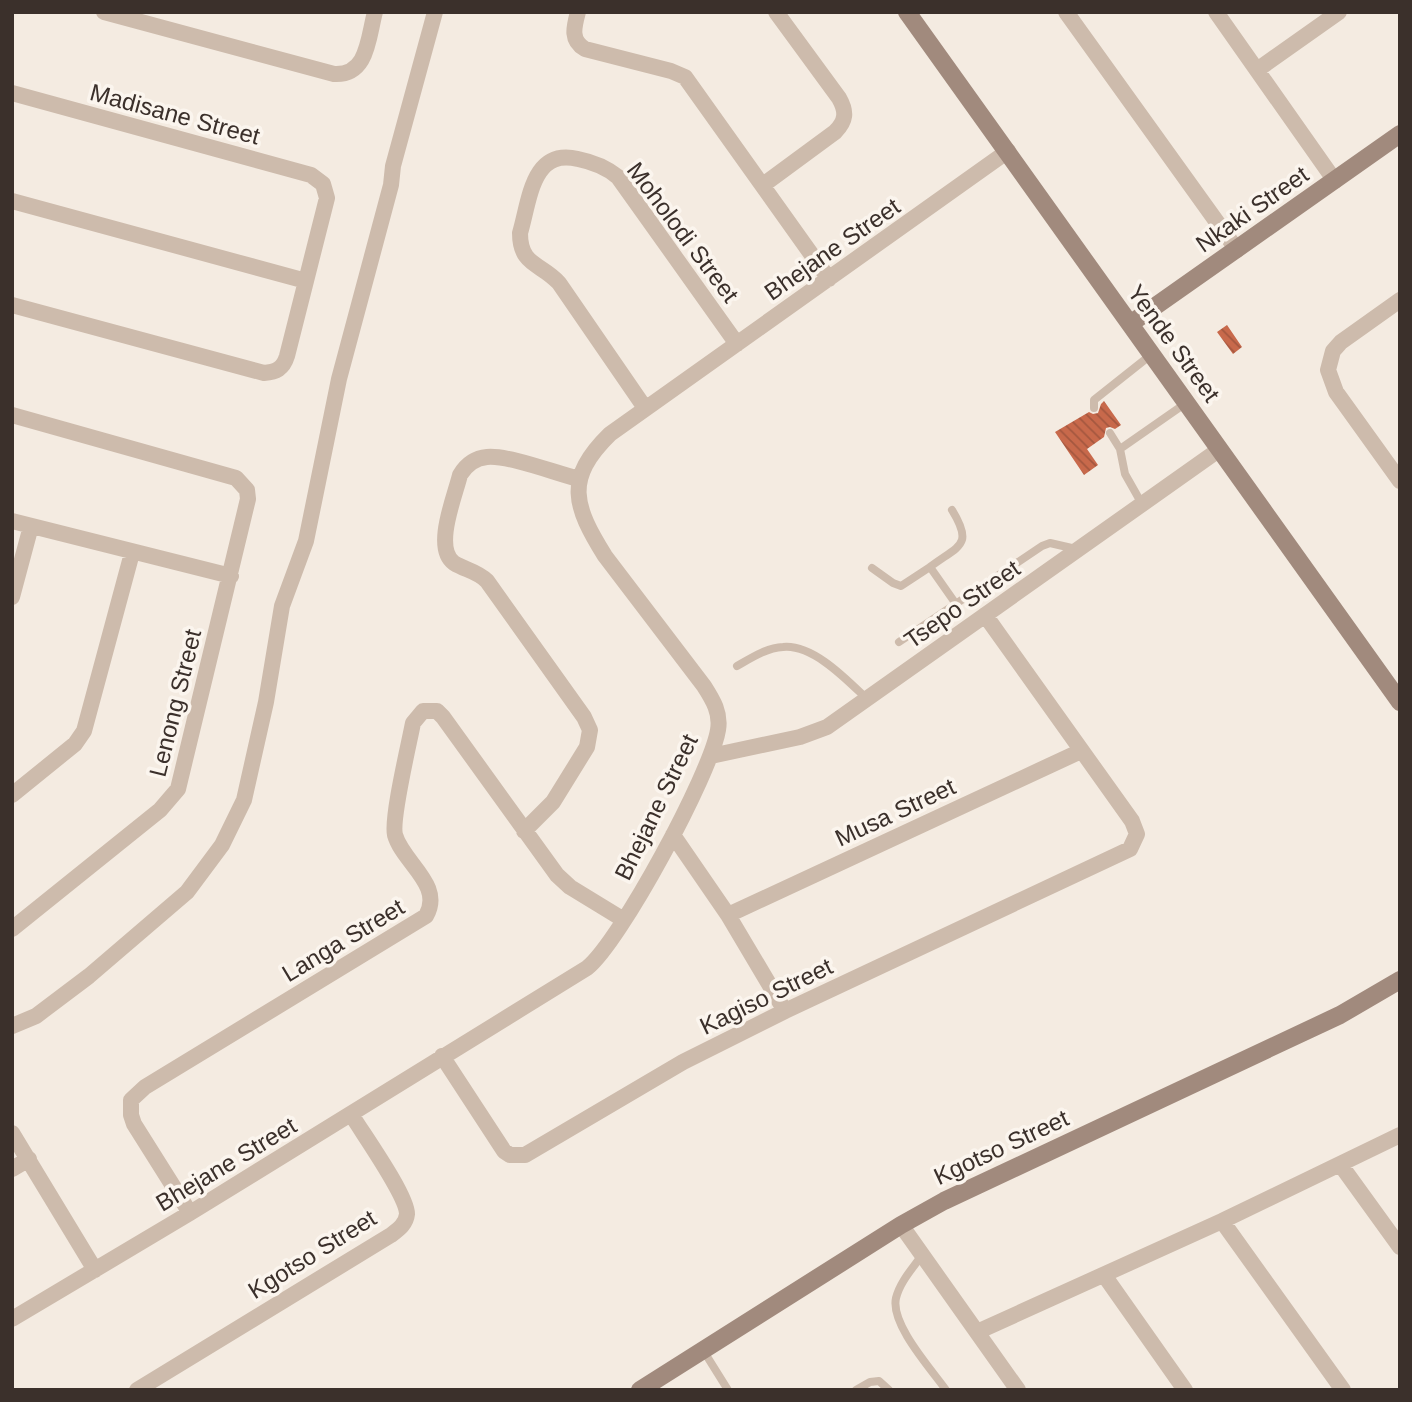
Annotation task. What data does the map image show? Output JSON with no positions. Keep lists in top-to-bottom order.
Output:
{
  "streets": {
    "street": [
      "Madisane Street",
      "Nkaki Street",
      "Moholodi Street",
      "Bhejane Street",
      "Yende Street",
      "Tsepo Street",
      "Lenong Street",
      "Musa Street",
      "Langa Street",
      "Kagiso Street",
      "Kgotso Street"
    ]
  },
  "crossings": [
    ["Nkaki Street", "Yende Street"],
    ["Moholodi Street", "Bhejane Street"],
    ["Bhejane Street", "Yende Street"],
    ["Bhejane Street", "Tsepo Street"],
    ["Bhejane Street", "Langa Street"],
    ["Bhejane Street", "Kagiso Street"],
    ["Bhejane Street", "Kgotso Street"],
    ["Yende Street", "Tsepo Street"],
    ["Musa Street", "Kagiso Street"]
  ]
}
